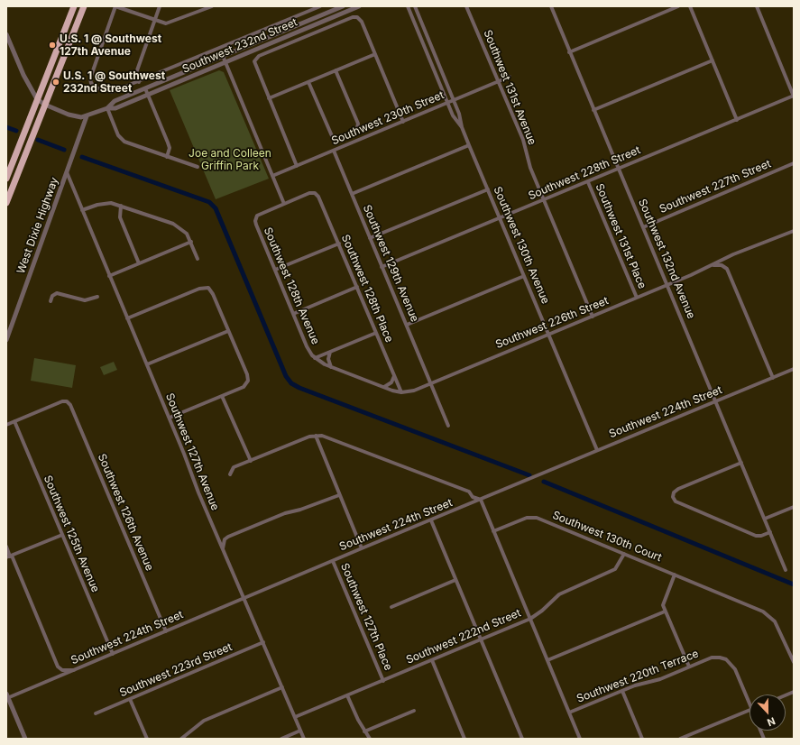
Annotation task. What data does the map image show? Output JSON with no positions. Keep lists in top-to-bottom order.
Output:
{
  "streets": {
    "street": [
      "Southwest 232nd Street",
      "Southwest 131st Avenue",
      "Southwest 230th Street",
      "Southwest 228th Street",
      "Southwest 227th Street",
      "West Dixie Highway",
      "Southwest 131st Place",
      "Southwest 130th Avenue",
      "Southwest 132nd Avenue",
      "Southwest 129th Avenue",
      "Southwest 128th Avenue",
      "Southwest 128th Place",
      "Southwest 226th Street",
      "Southwest 224th Street",
      "Southwest 127th Avenue",
      "Southwest 126th Avenue",
      "Southwest 125th Avenue",
      "Southwest 130th Court",
      "Southwest 127th Place",
      "Southwest 222nd Street",
      "Southwest 223rd Street",
      "Southwest 220th Terrace"
    ]
  },
  "crossings": [
    ["Southwest 232nd Street", "West Dixie Highway"],
    ["Southwest 131st Avenue", "Southwest 230th Street"],
    ["Southwest 131st Avenue", "Southwest 228th Street"],
    ["Southwest 131st Avenue", "Southwest 226th Street"],
    ["Southwest 230th Street", "Southwest 130th Avenue"],
    ["Southwest 230th Street", "Southwest 129th Avenue"],
    ["Southwest 228th Street", "Southwest 131st Place"],
    ["Southwest 228th Street", "Southwest 130th Avenue"],
    ["Southwest 228th Street", "Southwest 132nd Avenue"],
    ["Southwest 228th Street", "Southwest 129th Avenue"],
    ["Southwest 227th Street", "Southwest 132nd Avenue"],
    ["West Dixie Highway", "Southwest 127th Avenue"],
    ["Southwest 131st Place", "Southwest 226th Street"],
    ["Southwest 130th Avenue", "Southwest 226th Street"],
    ["Southwest 130th Avenue", "Southwest 224th Street"],
    ["Southwest 132nd Avenue", "Southwest 226th Street"],
    ["Southwest 132nd Avenue", "Southwest 224th Street"],
    ["Southwest 129th Avenue", "Southwest 226th Street"],
    ["Southwest 128th Avenue", "Southwest 128th Place"],
    ["Southwest 128th Place", "Southwest 226th Street"],
    ["Southwest 224th Street", "Southwest 127th Avenue"],
    ["Southwest 224th Street", "Southwest 126th Avenue"],
    ["Southwest 224th Street", "Southwest 125th Avenue"],
    ["Southwest 224th Street", "Southwest 127th Place"],
    ["Southwest 127th Avenue", "Southwest 222nd Street"],
    ["Southwest 127th Avenue", "Southwest 223rd Street"],
    ["Southwest 126th Avenue", "Southwest 125th Avenue"],
    ["Southwest 130th Court", "Southwest 222nd Street"],
    ["Southwest 127th Place", "Southwest 222nd Street"]
  ],
  "parks": ["Joe and Colleen Griffin Park"],
  "places": ["U.S. 1 @ Southwest 127th Avenue", "U.S. 1 @ Southwest 232nd Street"],
  "north": "bottom"
}
